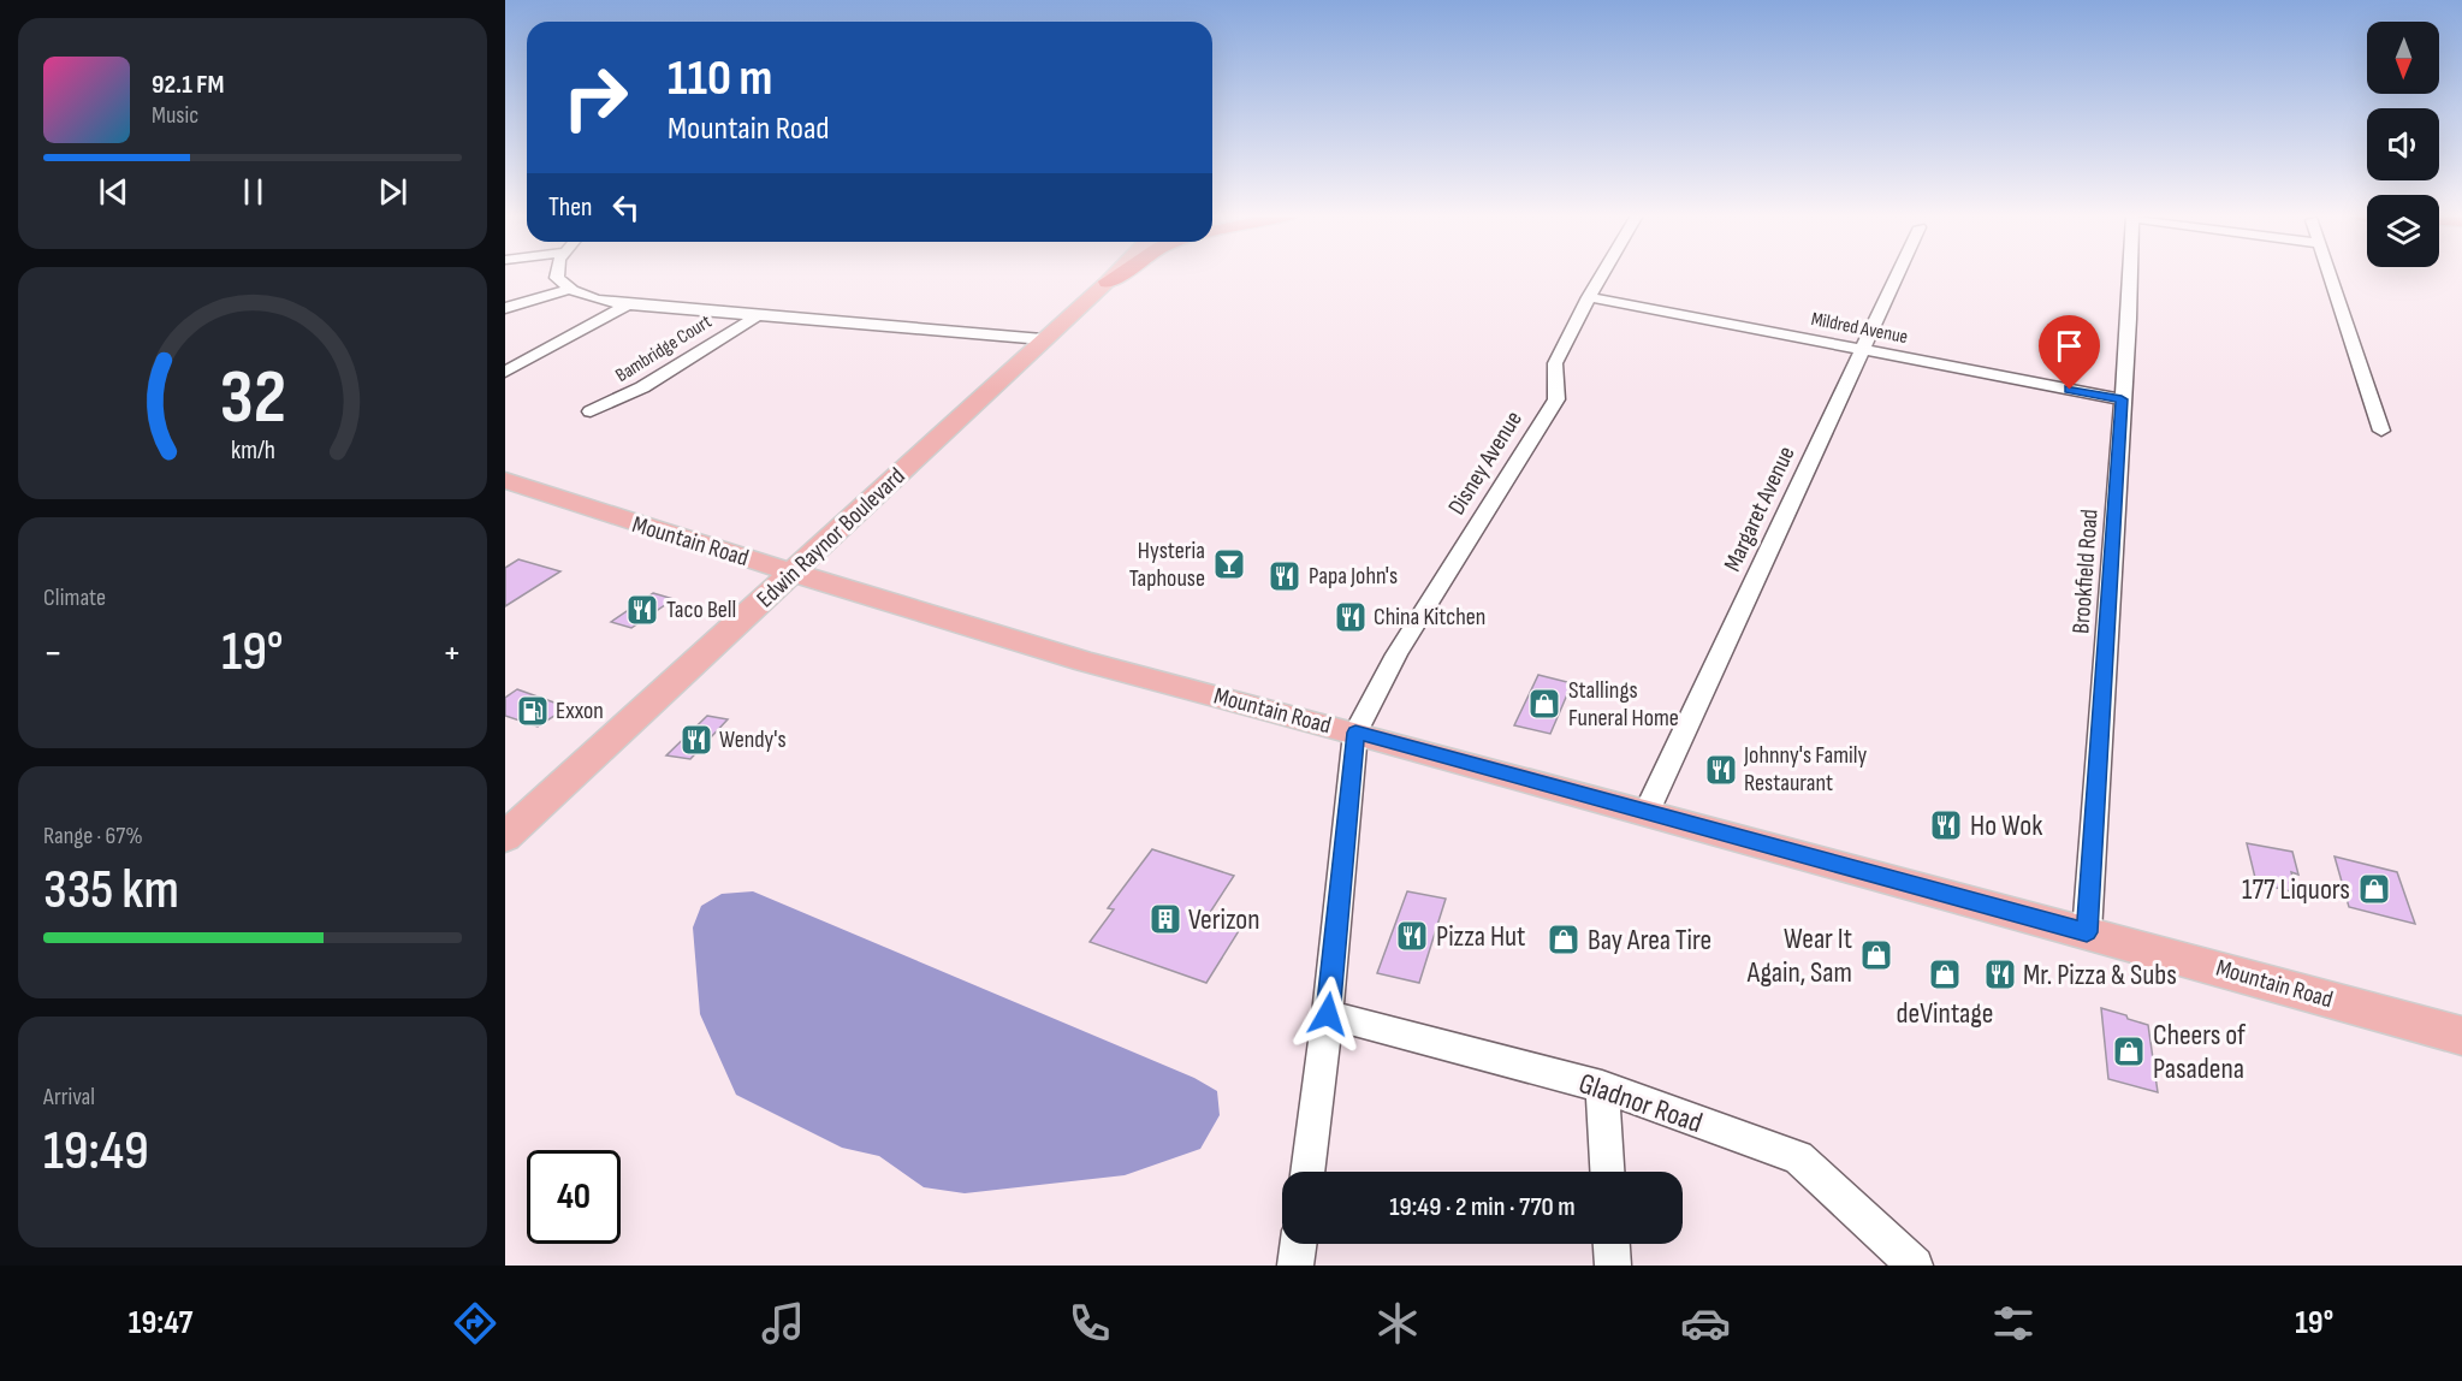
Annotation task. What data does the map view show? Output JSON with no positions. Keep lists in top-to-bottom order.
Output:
{
  "streets": {
    "main road": ["Edwin Raynor Boulevard", "Mountain Road"],
    "street": [
      "Mildred Avenue",
      "Bambridge Court",
      "Disney Avenue",
      "Margaret Avenue",
      "Brookfield Road",
      "Gladnor Road"
    ]
  },
  "crossings": [
    ["Mildred Avenue", "Disney Avenue"],
    ["Mildred Avenue", "Margaret Avenue"],
    ["Mildred Avenue", "Brookfield Road"],
    ["Disney Avenue", "Mountain Road"],
    ["Margaret Avenue", "Mountain Road"],
    ["Edwin Raynor Boulevard", "Mountain Road"],
    ["Mountain Road", "Brookfield Road"]
  ],
  "places": {
    "bar": ["Hysteria Taphouse"],
    "restaurant": [
      "Papa John's",
      "Taco Bell",
      "China Kitchen",
      "Wendy's",
      "Johnny's Family Restaurant",
      "Ho Wok",
      "Pizza Hut",
      "Mr. Pizza & Subs"
    ],
    "shop": [
      "Stallings Funeral Home",
      "177 Liquors",
      "Bay Area Tire",
      "Wear It Again, Sam",
      "deVintage",
      "Cheers of Pasadena"
    ],
    "fuel station": ["Exxon"],
    "building": ["Verizon"]
  },
  "north": "bottom",
  "page": {
    "turn": ["110 m", "Mountain Road"],
    "song": ["92.1 FM", "Music"],
    "then": "Then",
    "tile": [
      "Climate",
      ["Range · 67%", "335 km"],
      ["Arrival", "19:49"]
    ],
    "heat": ["−", "19°", "+"],
    "limit": "40",
    "trip": "19:49 · 2 min · 770 m",
    "tabs": ["19:47", "19°"],
    "gauge": ["32", "km/h"]
  }
}
